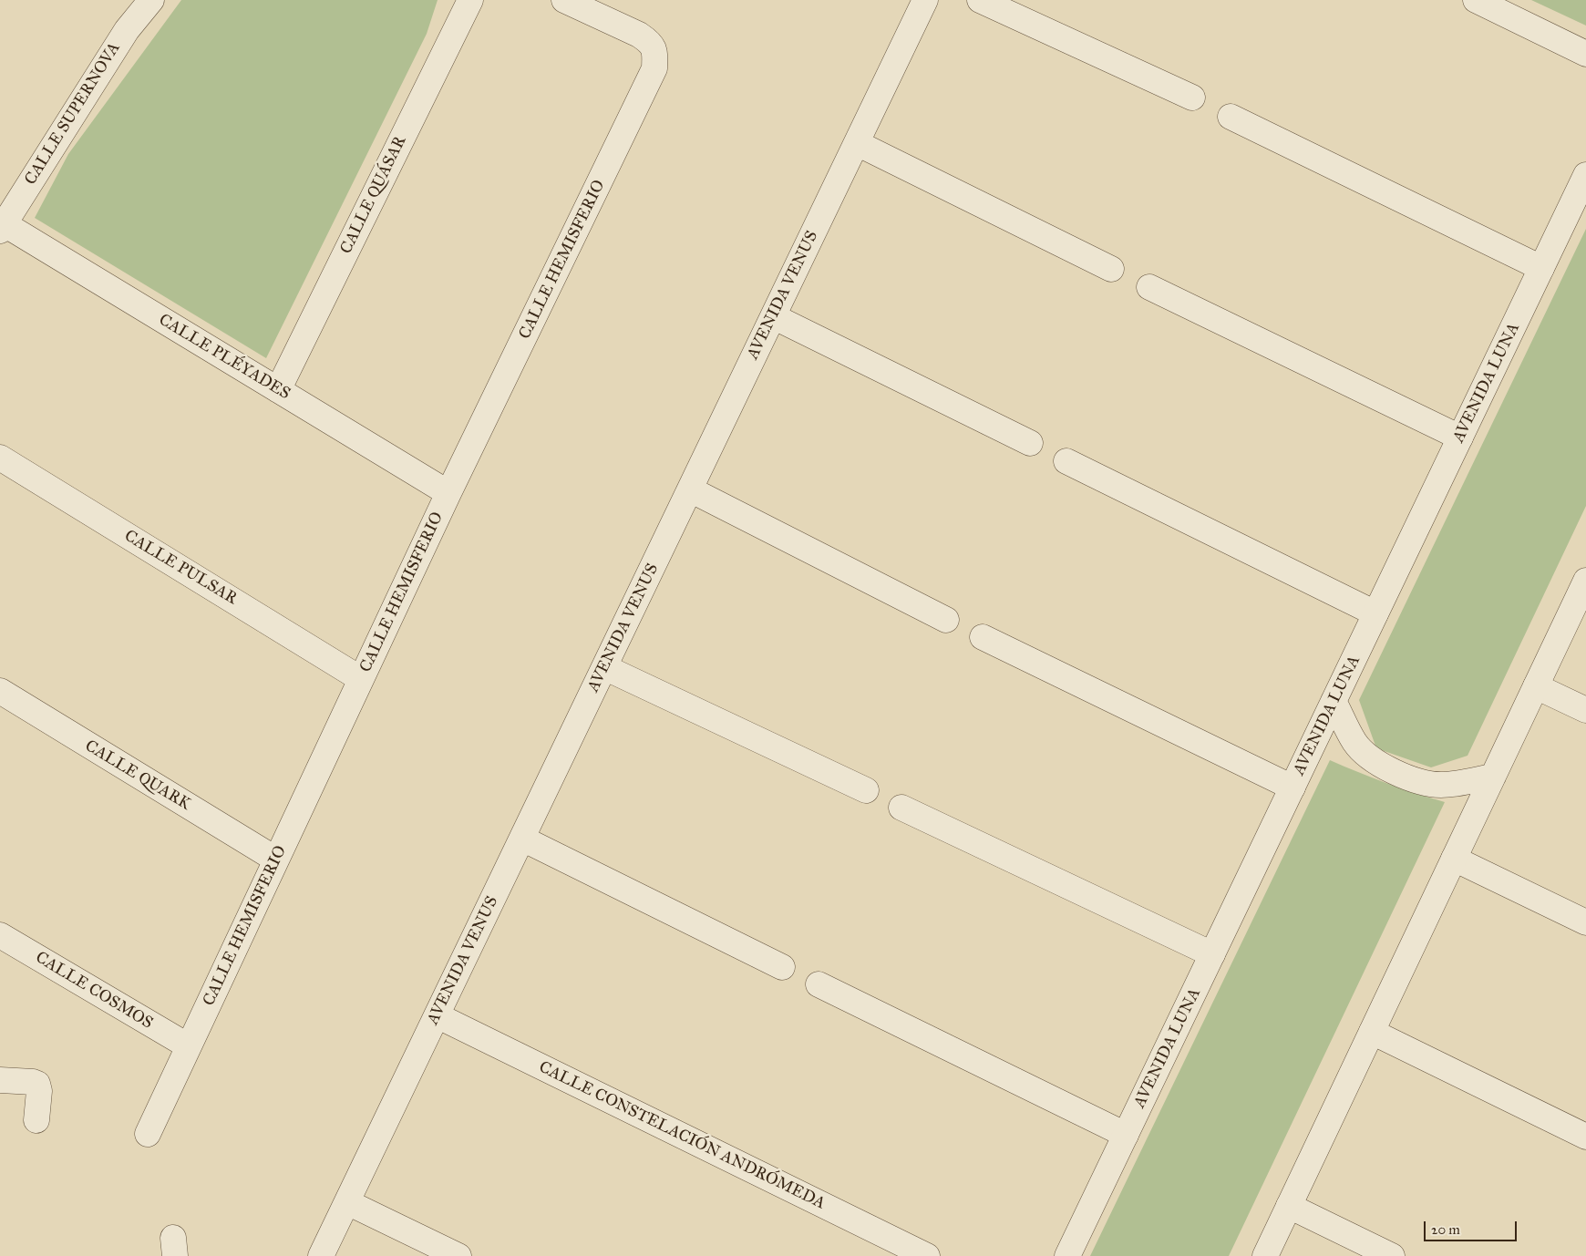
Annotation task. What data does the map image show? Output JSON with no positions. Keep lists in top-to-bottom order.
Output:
{
  "streets": {
    "street": [
      "CALLE SUPERNOVA",
      "CALLE QUÁSAR",
      "CALLE HEMISFERIO",
      "AVENIDA VENUS",
      "CALLE PLÉYADES",
      "AVENIDA LUNA",
      "CALLE PULSAR",
      "CALLE QUARK",
      "CALLE COSMOS",
      "CALLE CONSTELACIÓN ANDRÓMEDA"
    ]
  },
  "crossings": [
    ["CALLE SUPERNOVA", "CALLE PLÉYADES"],
    ["CALLE QUÁSAR", "CALLE PLÉYADES"],
    ["CALLE HEMISFERIO", "CALLE PLÉYADES"],
    ["CALLE HEMISFERIO", "CALLE PULSAR"],
    ["CALLE HEMISFERIO", "CALLE QUARK"],
    ["CALLE HEMISFERIO", "CALLE COSMOS"],
    ["AVENIDA VENUS", "CALLE CONSTELACIÓN ANDRÓMEDA"]
  ],
  "scale_bar": "20 m"
}
